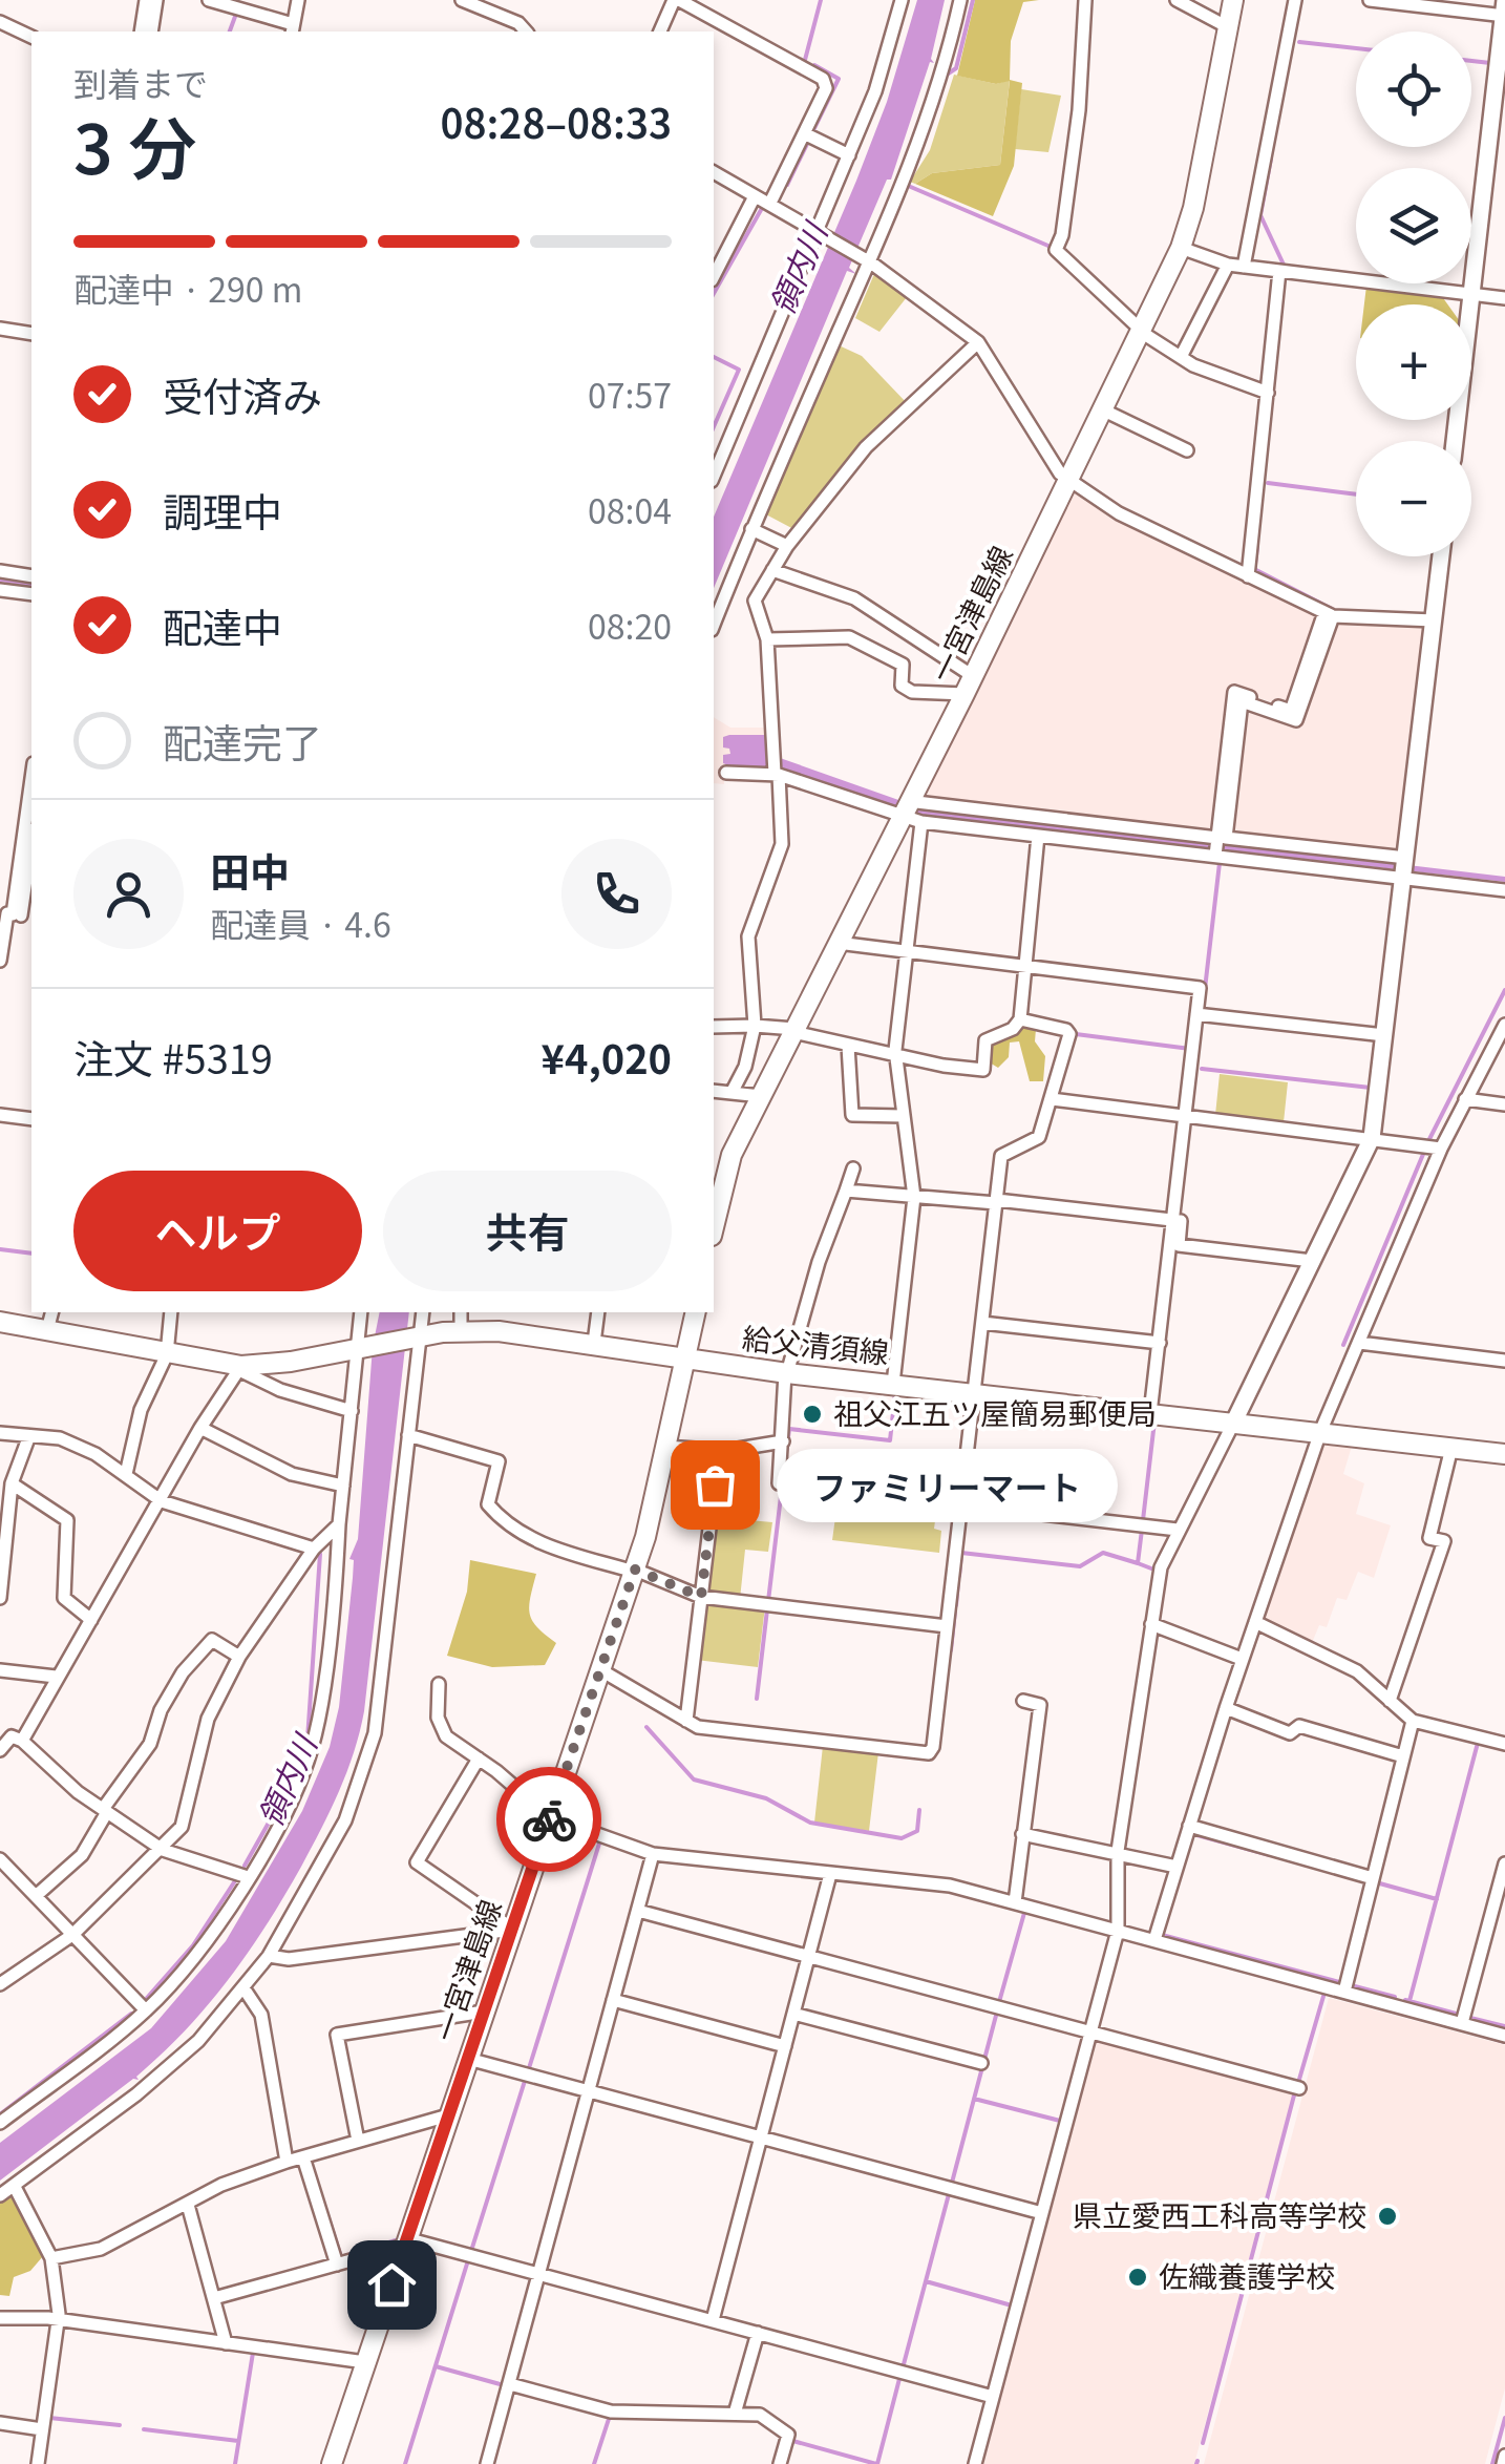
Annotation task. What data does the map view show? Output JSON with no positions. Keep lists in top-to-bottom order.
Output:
{
  "streets": {
    "main road": ["一宮津島線", "給父清須線"]
  },
  "crossings": [
    ["一宮津島線", "給父清須線"]
  ],
  "water": ["領内川"],
  "places": [
    "祖父江五ツ屋簡易郵便局",
    "ファミリーマート",
    "県立愛西工科高等学校",
    "佐織養護学校"
  ],
  "page": {
    "map_buttons": ["+", "−"],
    "heading": ["3 分", "到着まで", "08:28–08:33"],
    "panel": [
      "田中",
      "配達員 · 4.6",
      "注文 #5319",
      "¥4,020"
    ],
    "bar": "配達中 · 290 m",
    "list": [
      ["受付済み", "07:57"],
      ["調理中", "08:04"],
      ["配達中", "08:20"],
      "配達完了"
    ],
    "buttons": ["ヘルプ", "共有"],
    "bubble": "ファミリーマート"
  }
}
